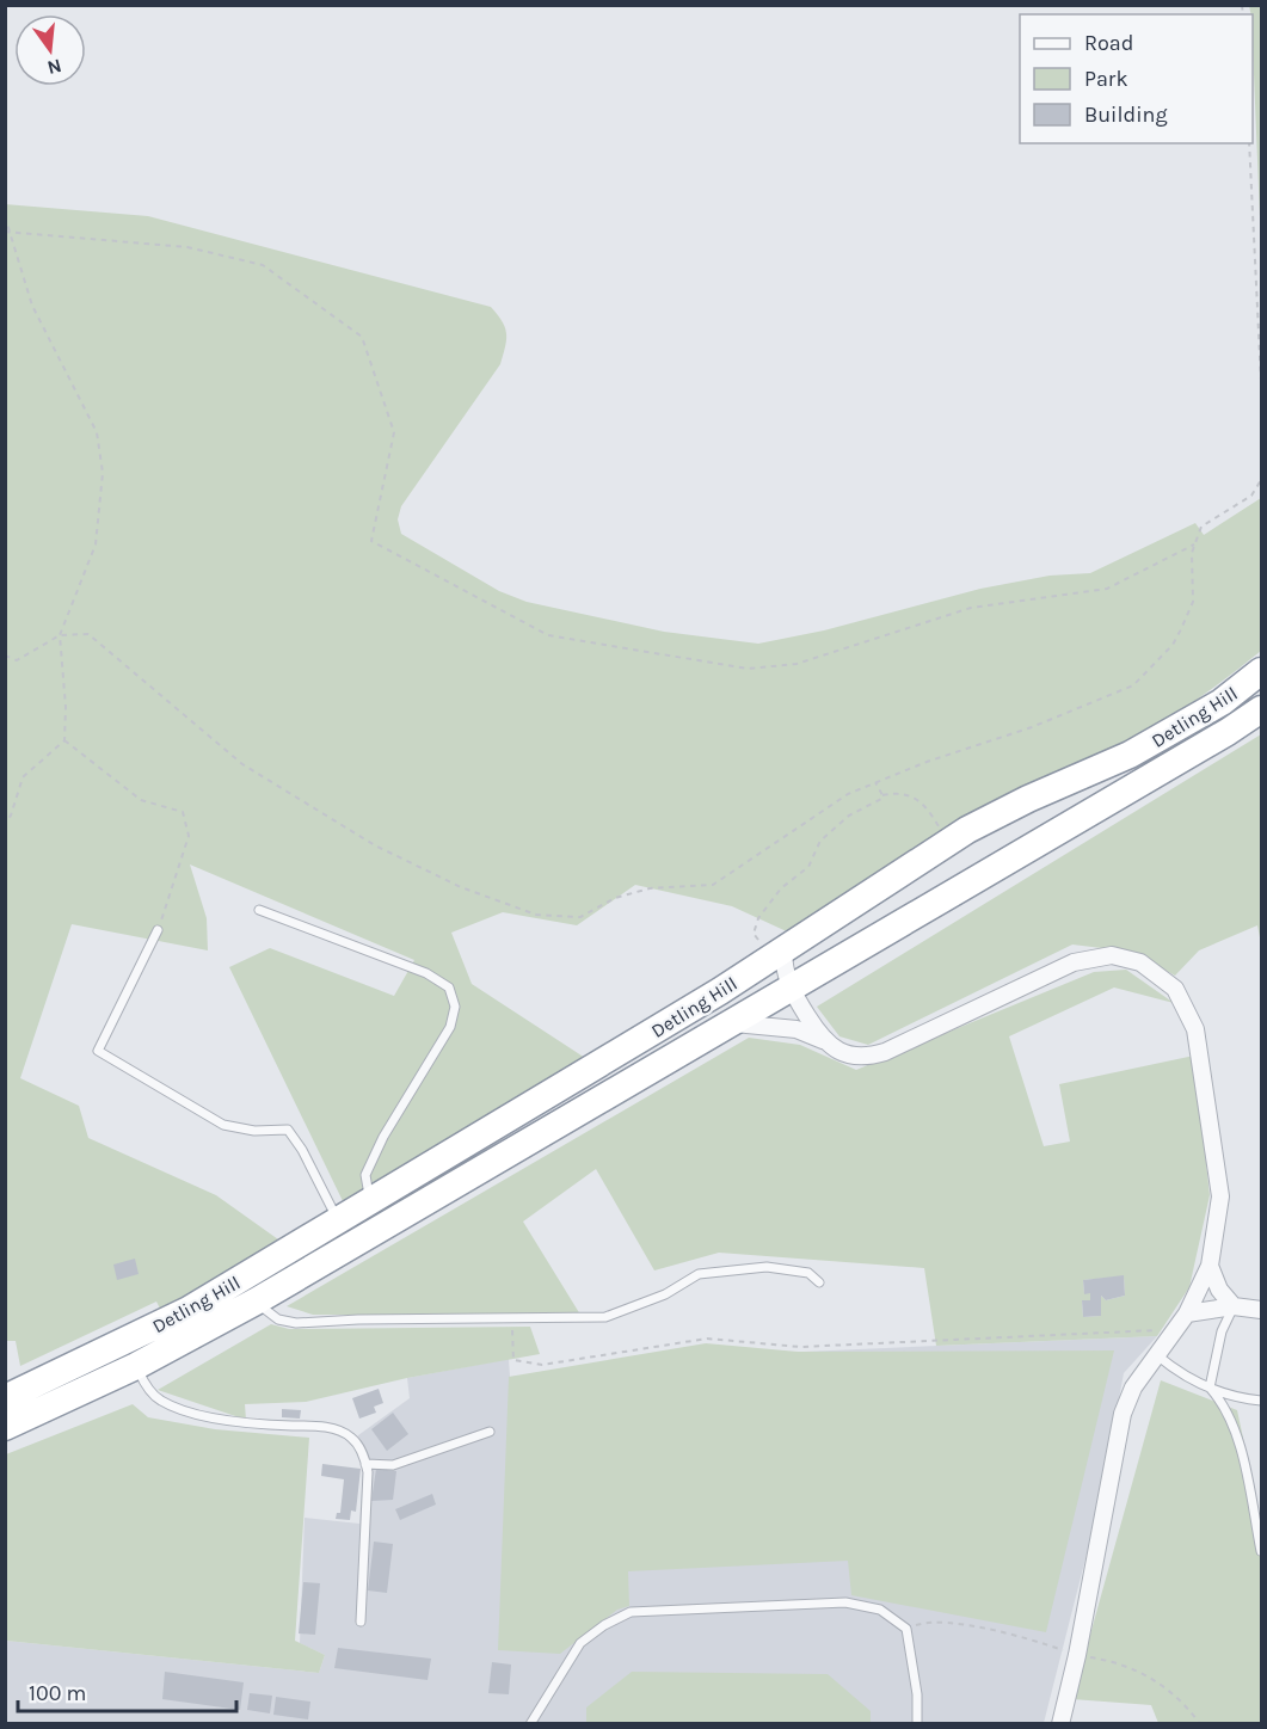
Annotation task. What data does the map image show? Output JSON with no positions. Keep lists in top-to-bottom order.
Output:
{
  "streets": {
    "highway": ["Detling Hill"]
  },
  "legend": ["Road", "Park", "Building"],
  "scale_bar": "100 m",
  "north": "bottom"
}
